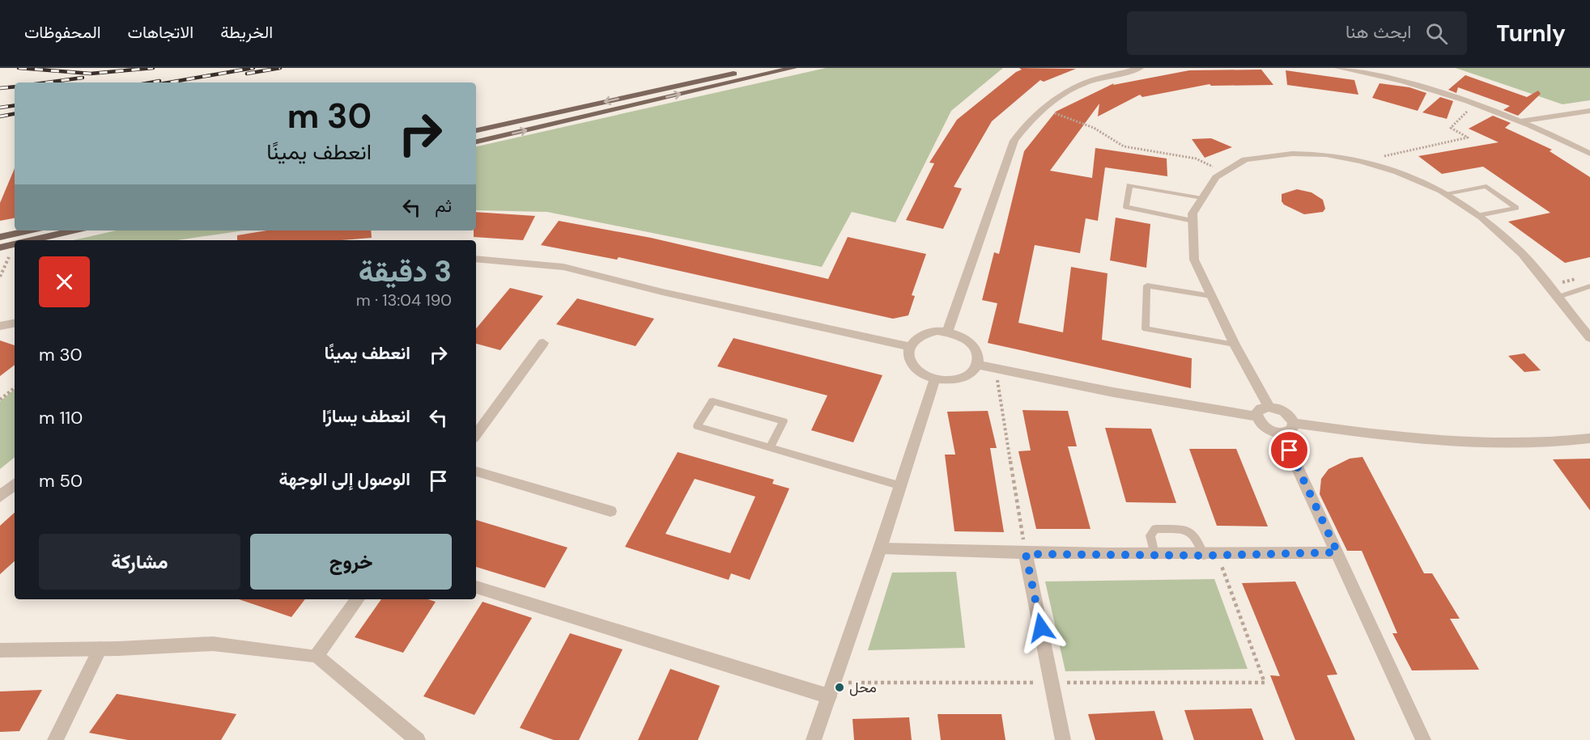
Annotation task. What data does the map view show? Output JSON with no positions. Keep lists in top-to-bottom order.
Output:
{
  "places": ["محل"],
  "page": {
    "header": "Turnly",
    "search": "ابحث هنا",
    "nav": ["الخريطة", "الاتجاهات", "المحفوظات"],
    "turn": ["30 m", "انعطف يمينًا"],
    "then": "ثم",
    "heading": ["3 دقيقة", "190 m · 13:04"],
    "list": [
      {
        "name": "انعطف يمينًا",
        "value": "30 m"
      },
      {
        "name": "انعطف يسارًا",
        "value": "110 m"
      },
      {
        "name": "الوصول إلى الوجهة",
        "value": "50 m"
      }
    ],
    "buttons": ["خروج", "مشاركة"]
  }
}
